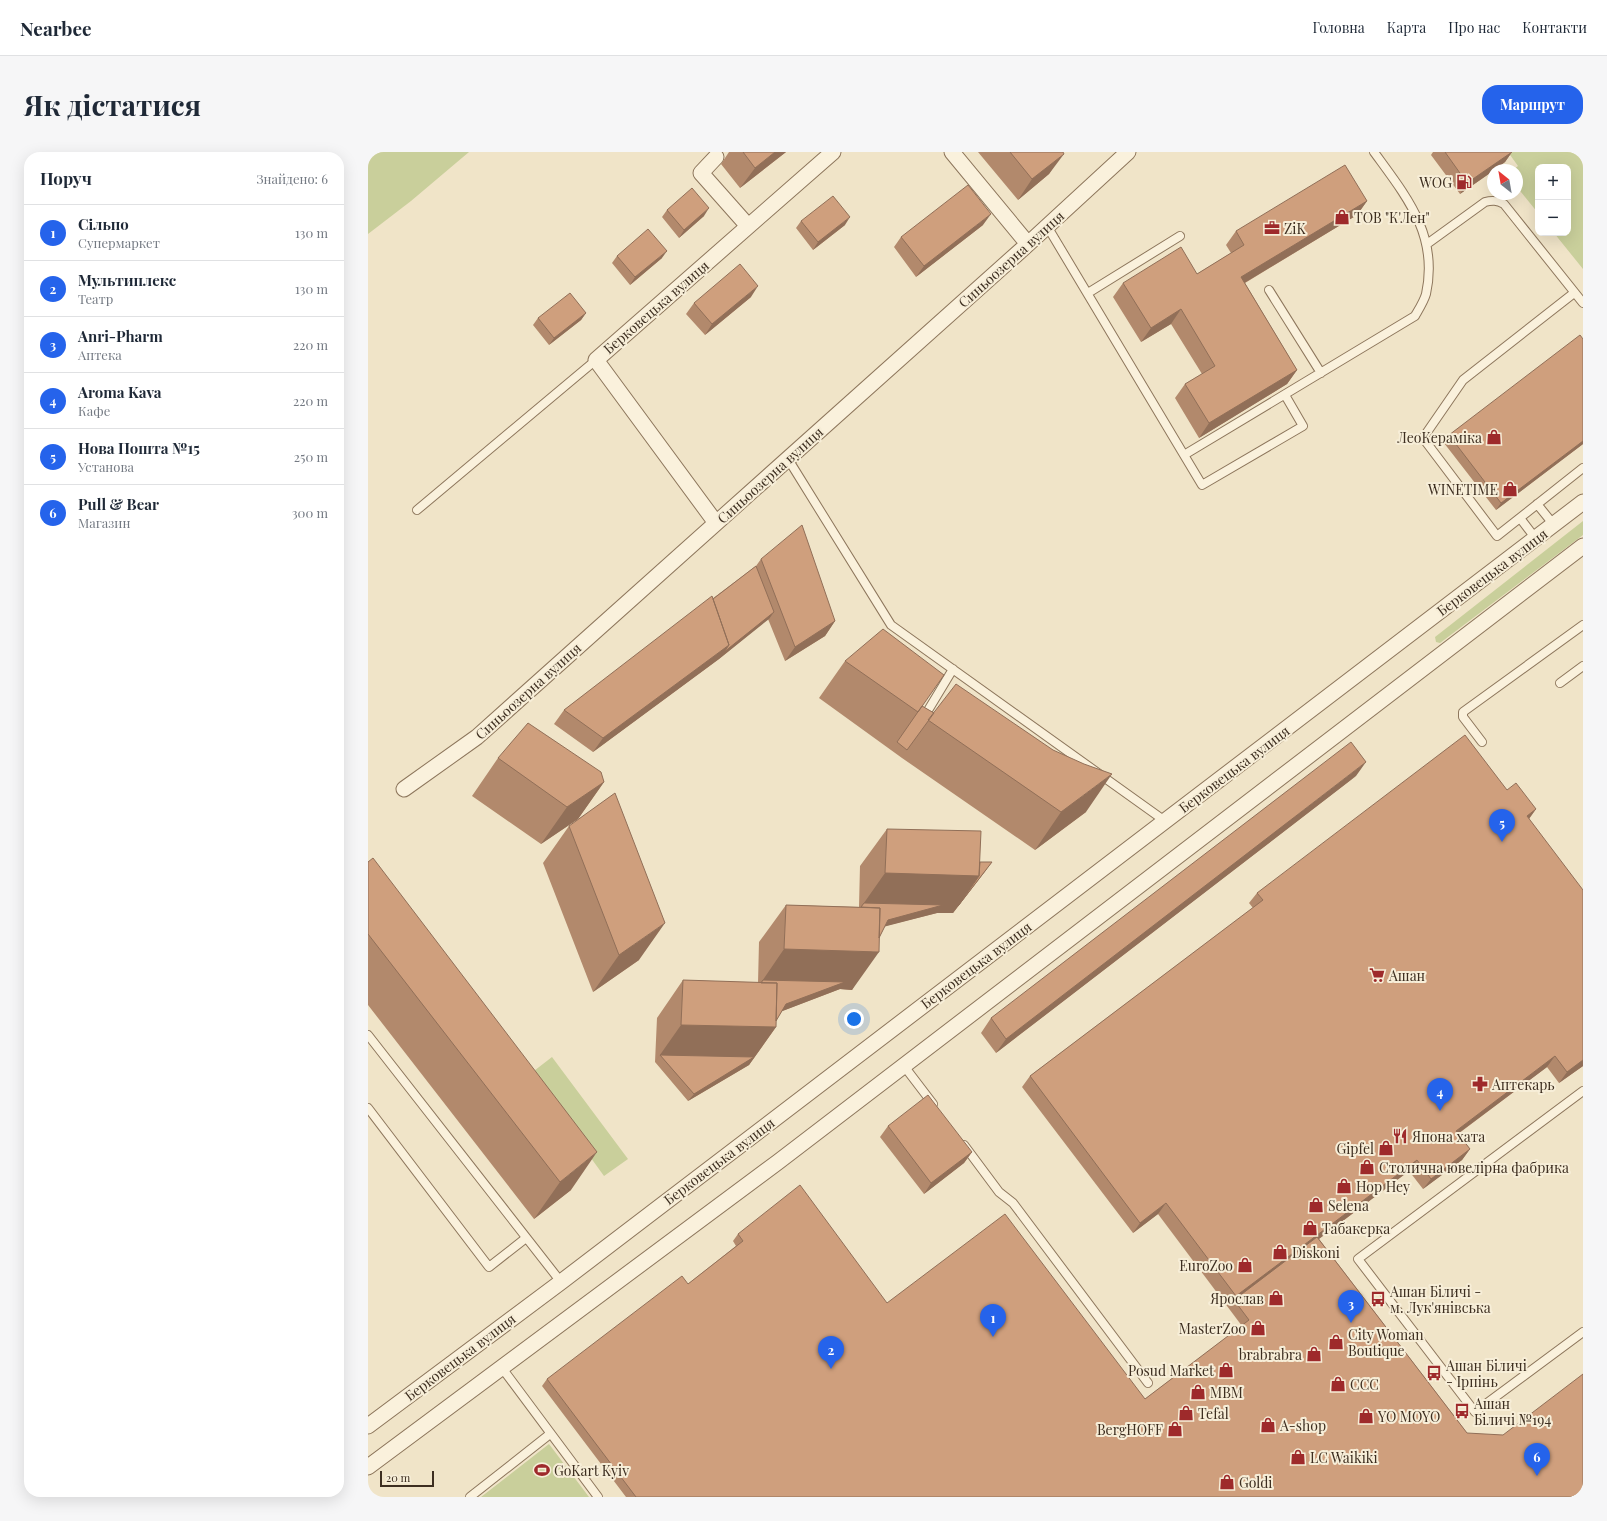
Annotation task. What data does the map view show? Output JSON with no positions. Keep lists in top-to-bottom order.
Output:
{
  "streets": {
    "street": ["Синьоозерна вулиця", "Берковецька вулиця"]
  },
  "crossings": [
    ["Синьоозерна вулиця", "Берковецька вулиця"]
  ],
  "places": {
    "fuel station": ["WOG"],
    "shop": [
      "ТОВ \"К'Лен\"",
      "ЛеоКераміка",
      "WINETIME",
      "Gipfel",
      "Столична ювелірна фабрика",
      "Hop Hey",
      "Selena",
      "Табакерка",
      "Diskoni",
      "EuroZoo",
      "Ярослав",
      "MasterZoo",
      "City Woman Boutique",
      "brabrabra",
      "Posud Market",
      "ССС",
      "MBM",
      "Tefal",
      "YO MOYO",
      "A-shop",
      "BergHOFF",
      "LC Waikiki",
      "Goldi"
    ],
    "office": ["ZiK"],
    "supermarket": ["Ашан"],
    "pharmacy": ["Аптекарь"],
    "restaurant": ["Япона хата"],
    "bus stop": ["Ашан Біличі - м. Лук'янівська", "Ашан Біличі - Ірпінь", "Ашан Біличі №194"],
    "sports": ["GoKart Kyiv"]
  },
  "scale_bar": "20 m",
  "north": "top left",
  "page": {
    "header": "Nearbee",
    "nav": [
      "Головна",
      "Карта",
      "Про нас",
      "Контакти"
    ],
    "buttons": "Маршрут",
    "title": "Як дістатися",
    "heading": ["Поруч", "Знайдено: 6"],
    "map_buttons": ["+", "−"],
    "list": [
      {
        "mark": "1",
        "name": "Сільпо",
        "note": "Супермаркет",
        "value": "130 m"
      },
      {
        "mark": "2",
        "name": "Мультиплекс",
        "note": "Театр",
        "value": "130 m"
      },
      {
        "mark": "3",
        "name": "Anri-Pharm",
        "note": "Аптека",
        "value": "220 m"
      },
      {
        "mark": "4",
        "name": "Aroma Kava",
        "note": "Кафе",
        "value": "220 m"
      },
      {
        "mark": "5",
        "name": "Нова Пошта №15",
        "note": "Установа",
        "value": "250 m"
      },
      {
        "mark": "6",
        "name": "Pull & Bear",
        "note": "Магазин",
        "value": "300 m"
      }
    ],
    "pins": [
      "5",
      "4",
      "3",
      "1",
      "2",
      "6"
    ],
    "scale": "20 m"
  }
}
